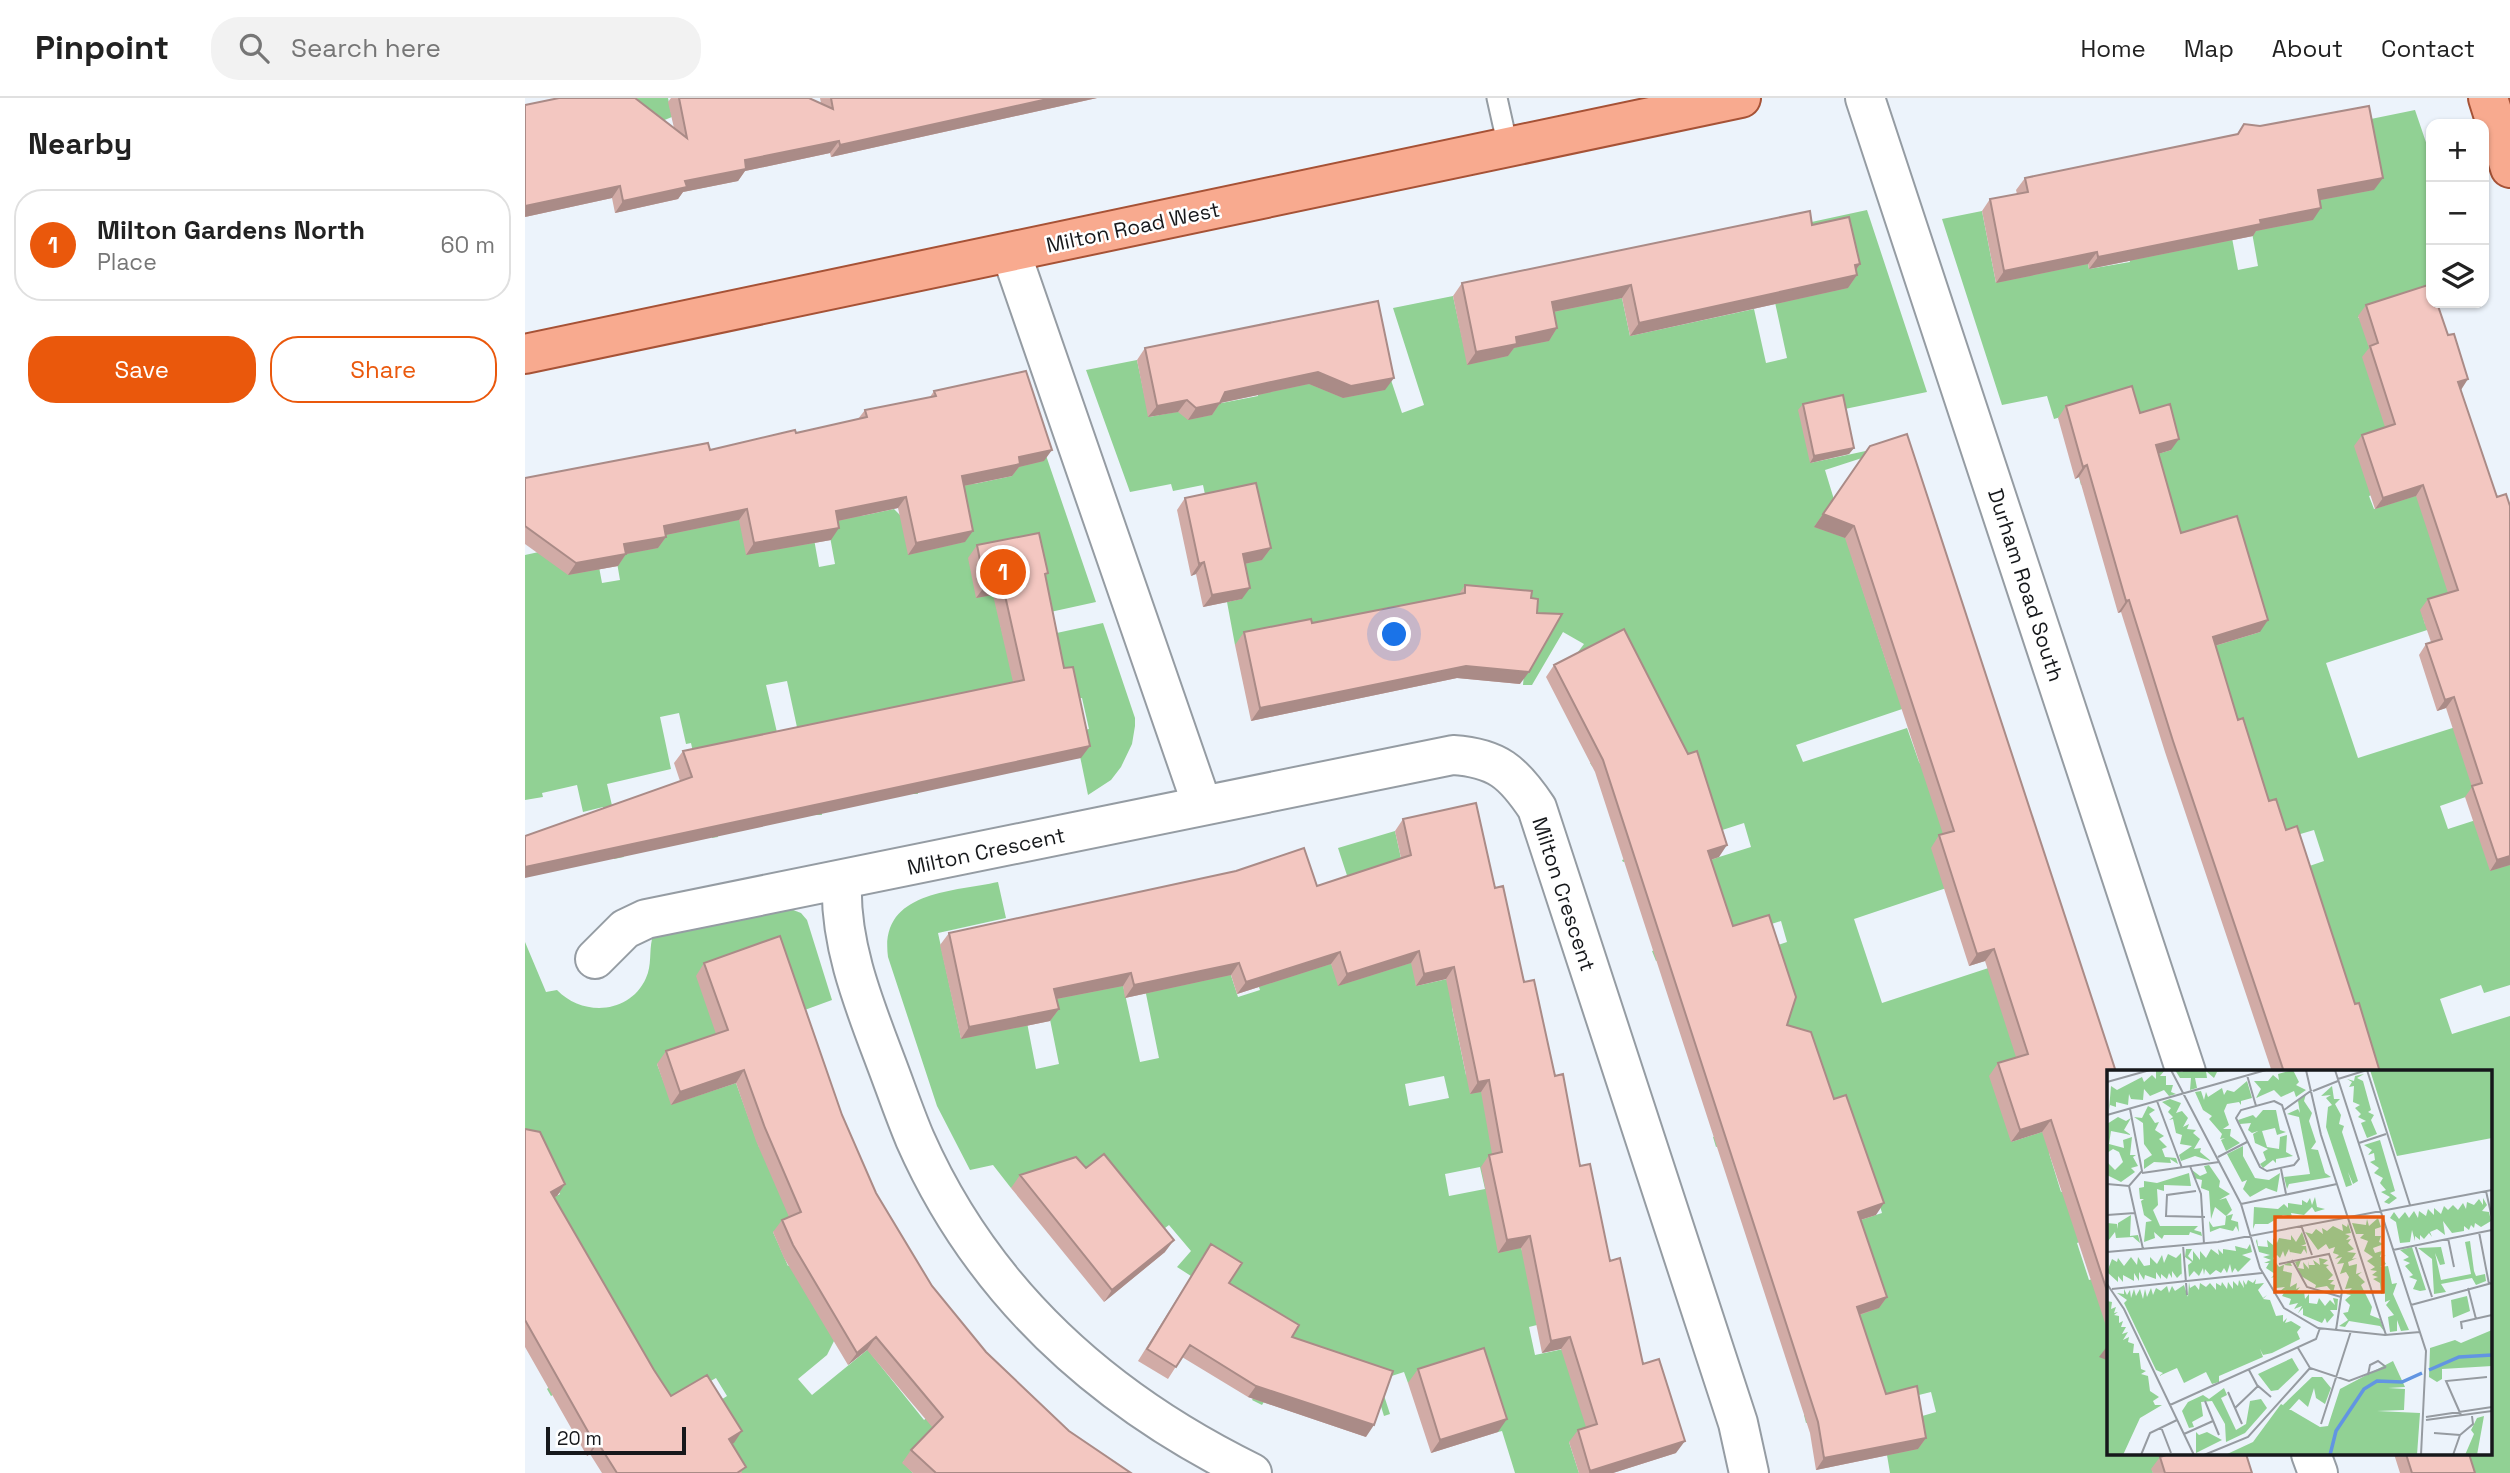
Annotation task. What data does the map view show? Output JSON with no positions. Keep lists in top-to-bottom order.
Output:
{
  "streets": {
    "main road": ["Milton Road West"],
    "street": ["Durham Road South", "Milton Crescent"]
  },
  "scale_bar": "20 m",
  "page": {
    "header": "Pinpoint",
    "search": "Search here",
    "nav": [
      "Home",
      "Map",
      "About",
      "Contact"
    ],
    "heading": "Nearby",
    "map_buttons": ["+", "−"],
    "list": [
      {
        "mark": "1",
        "name": "Milton Gardens North",
        "note": "Place",
        "value": "60 m"
      }
    ],
    "buttons": ["Save", "Share"],
    "pins": "1",
    "scale": "20 m"
  }
}
